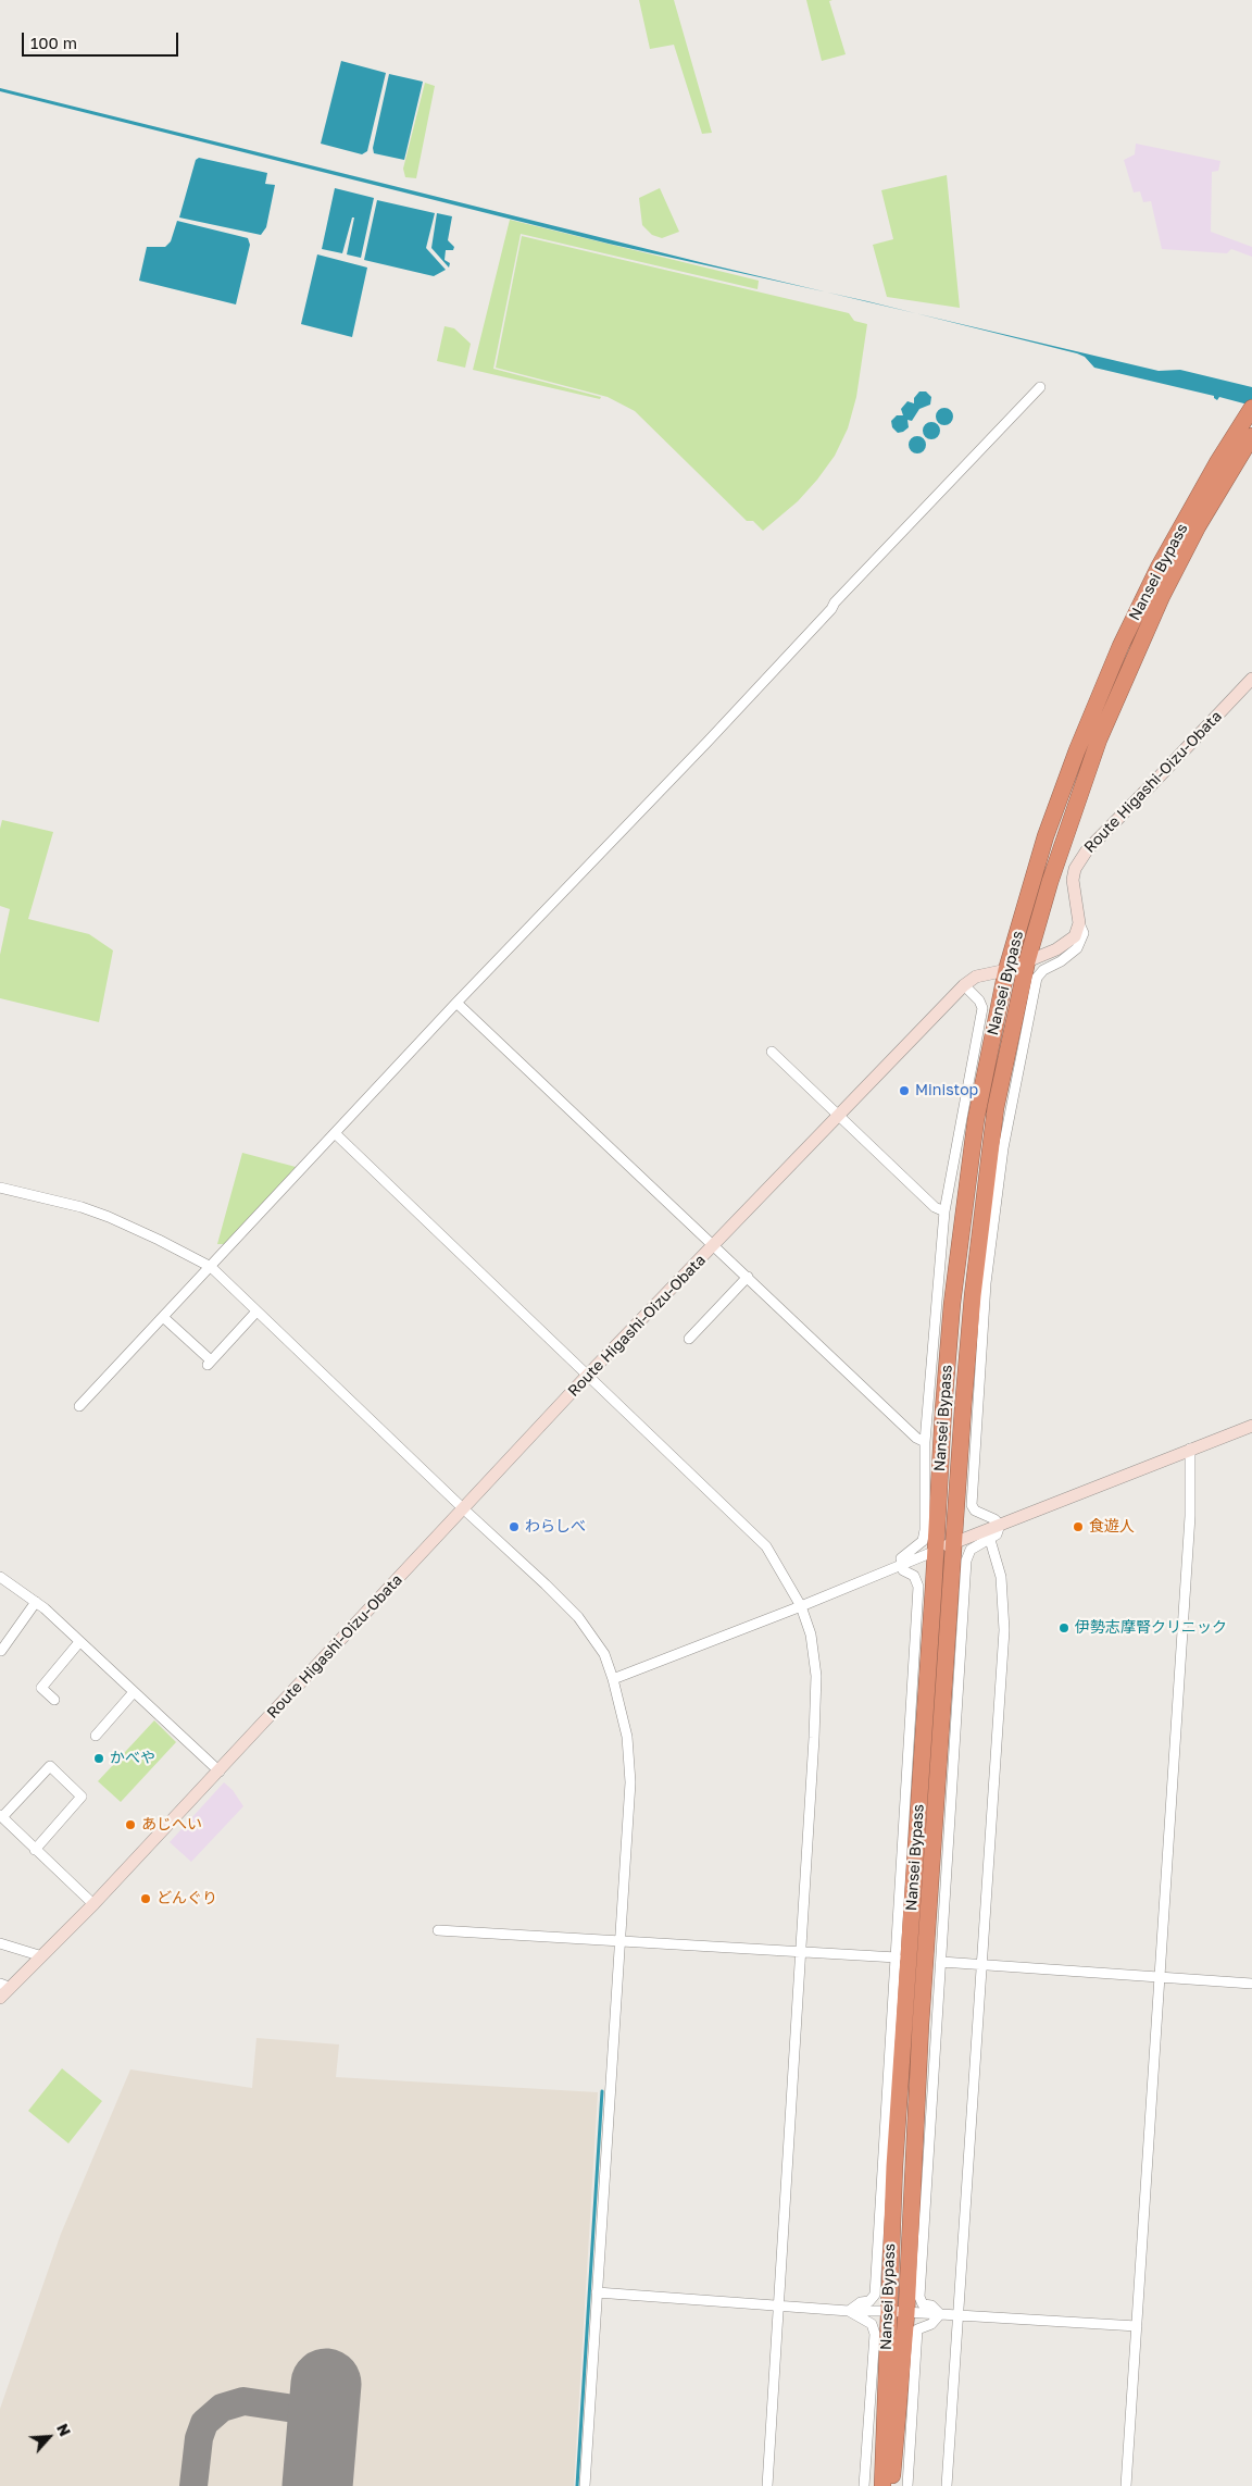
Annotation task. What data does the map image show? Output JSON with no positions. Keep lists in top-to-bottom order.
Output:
{
  "streets": {
    "highway": ["Nansei Bypass"],
    "main road": ["Route Higashi-Oizu-Obata"]
  },
  "crossings": [
    ["Nansei Bypass", "Route Higashi-Oizu-Obata"]
  ],
  "places": [
    "Ministop",
    "わらしべ",
    "食遊人",
    "伊勢志摩腎クリニック",
    "かべや",
    "あじへい",
    "どんぐり"
  ],
  "scale_bar": "100 m",
  "north": "top right"
}
